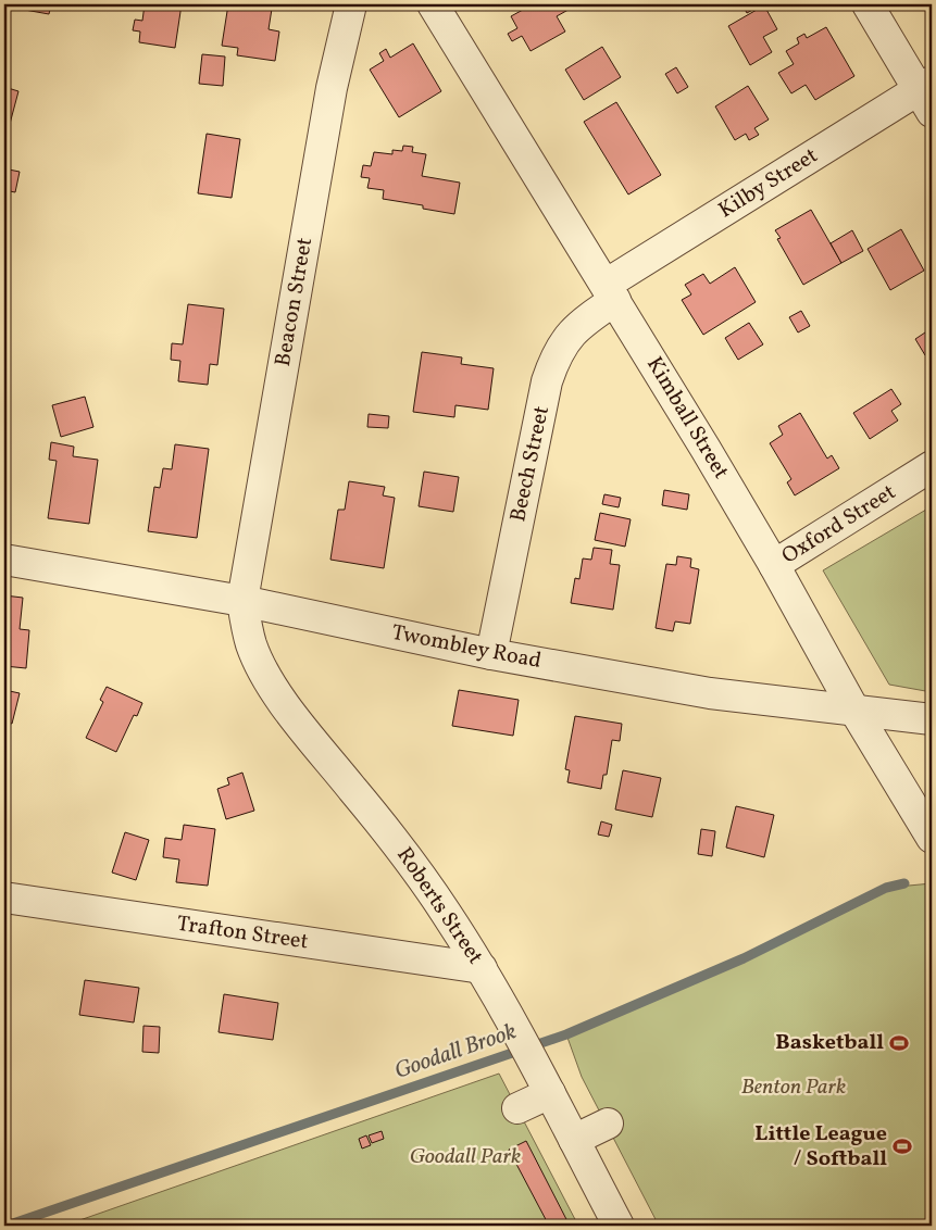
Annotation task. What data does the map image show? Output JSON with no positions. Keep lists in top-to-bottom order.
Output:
{
  "streets": {
    "street": [
      "Kilby Street",
      "Beacon Street",
      "Kimball Street",
      "Beech Street",
      "Oxford Street",
      "Twombley Road",
      "Roberts Street",
      "Trafton Street"
    ]
  },
  "crossings": [
    ["Kilby Street", "Kimball Street"],
    ["Kilby Street", "Beech Street"],
    ["Beacon Street", "Twombley Road"],
    ["Beacon Street", "Roberts Street"],
    ["Kimball Street", "Beech Street"],
    ["Kimball Street", "Oxford Street"],
    ["Kimball Street", "Twombley Road"],
    ["Beech Street", "Twombley Road"],
    ["Twombley Road", "Roberts Street"],
    ["Roberts Street", "Trafton Street"]
  ],
  "water": ["Goodall Brook"],
  "parks": ["Benton Park", "Goodall Park"],
  "places": {
    "sports": ["Basketball", "Little League / Softball"]
  }
}
